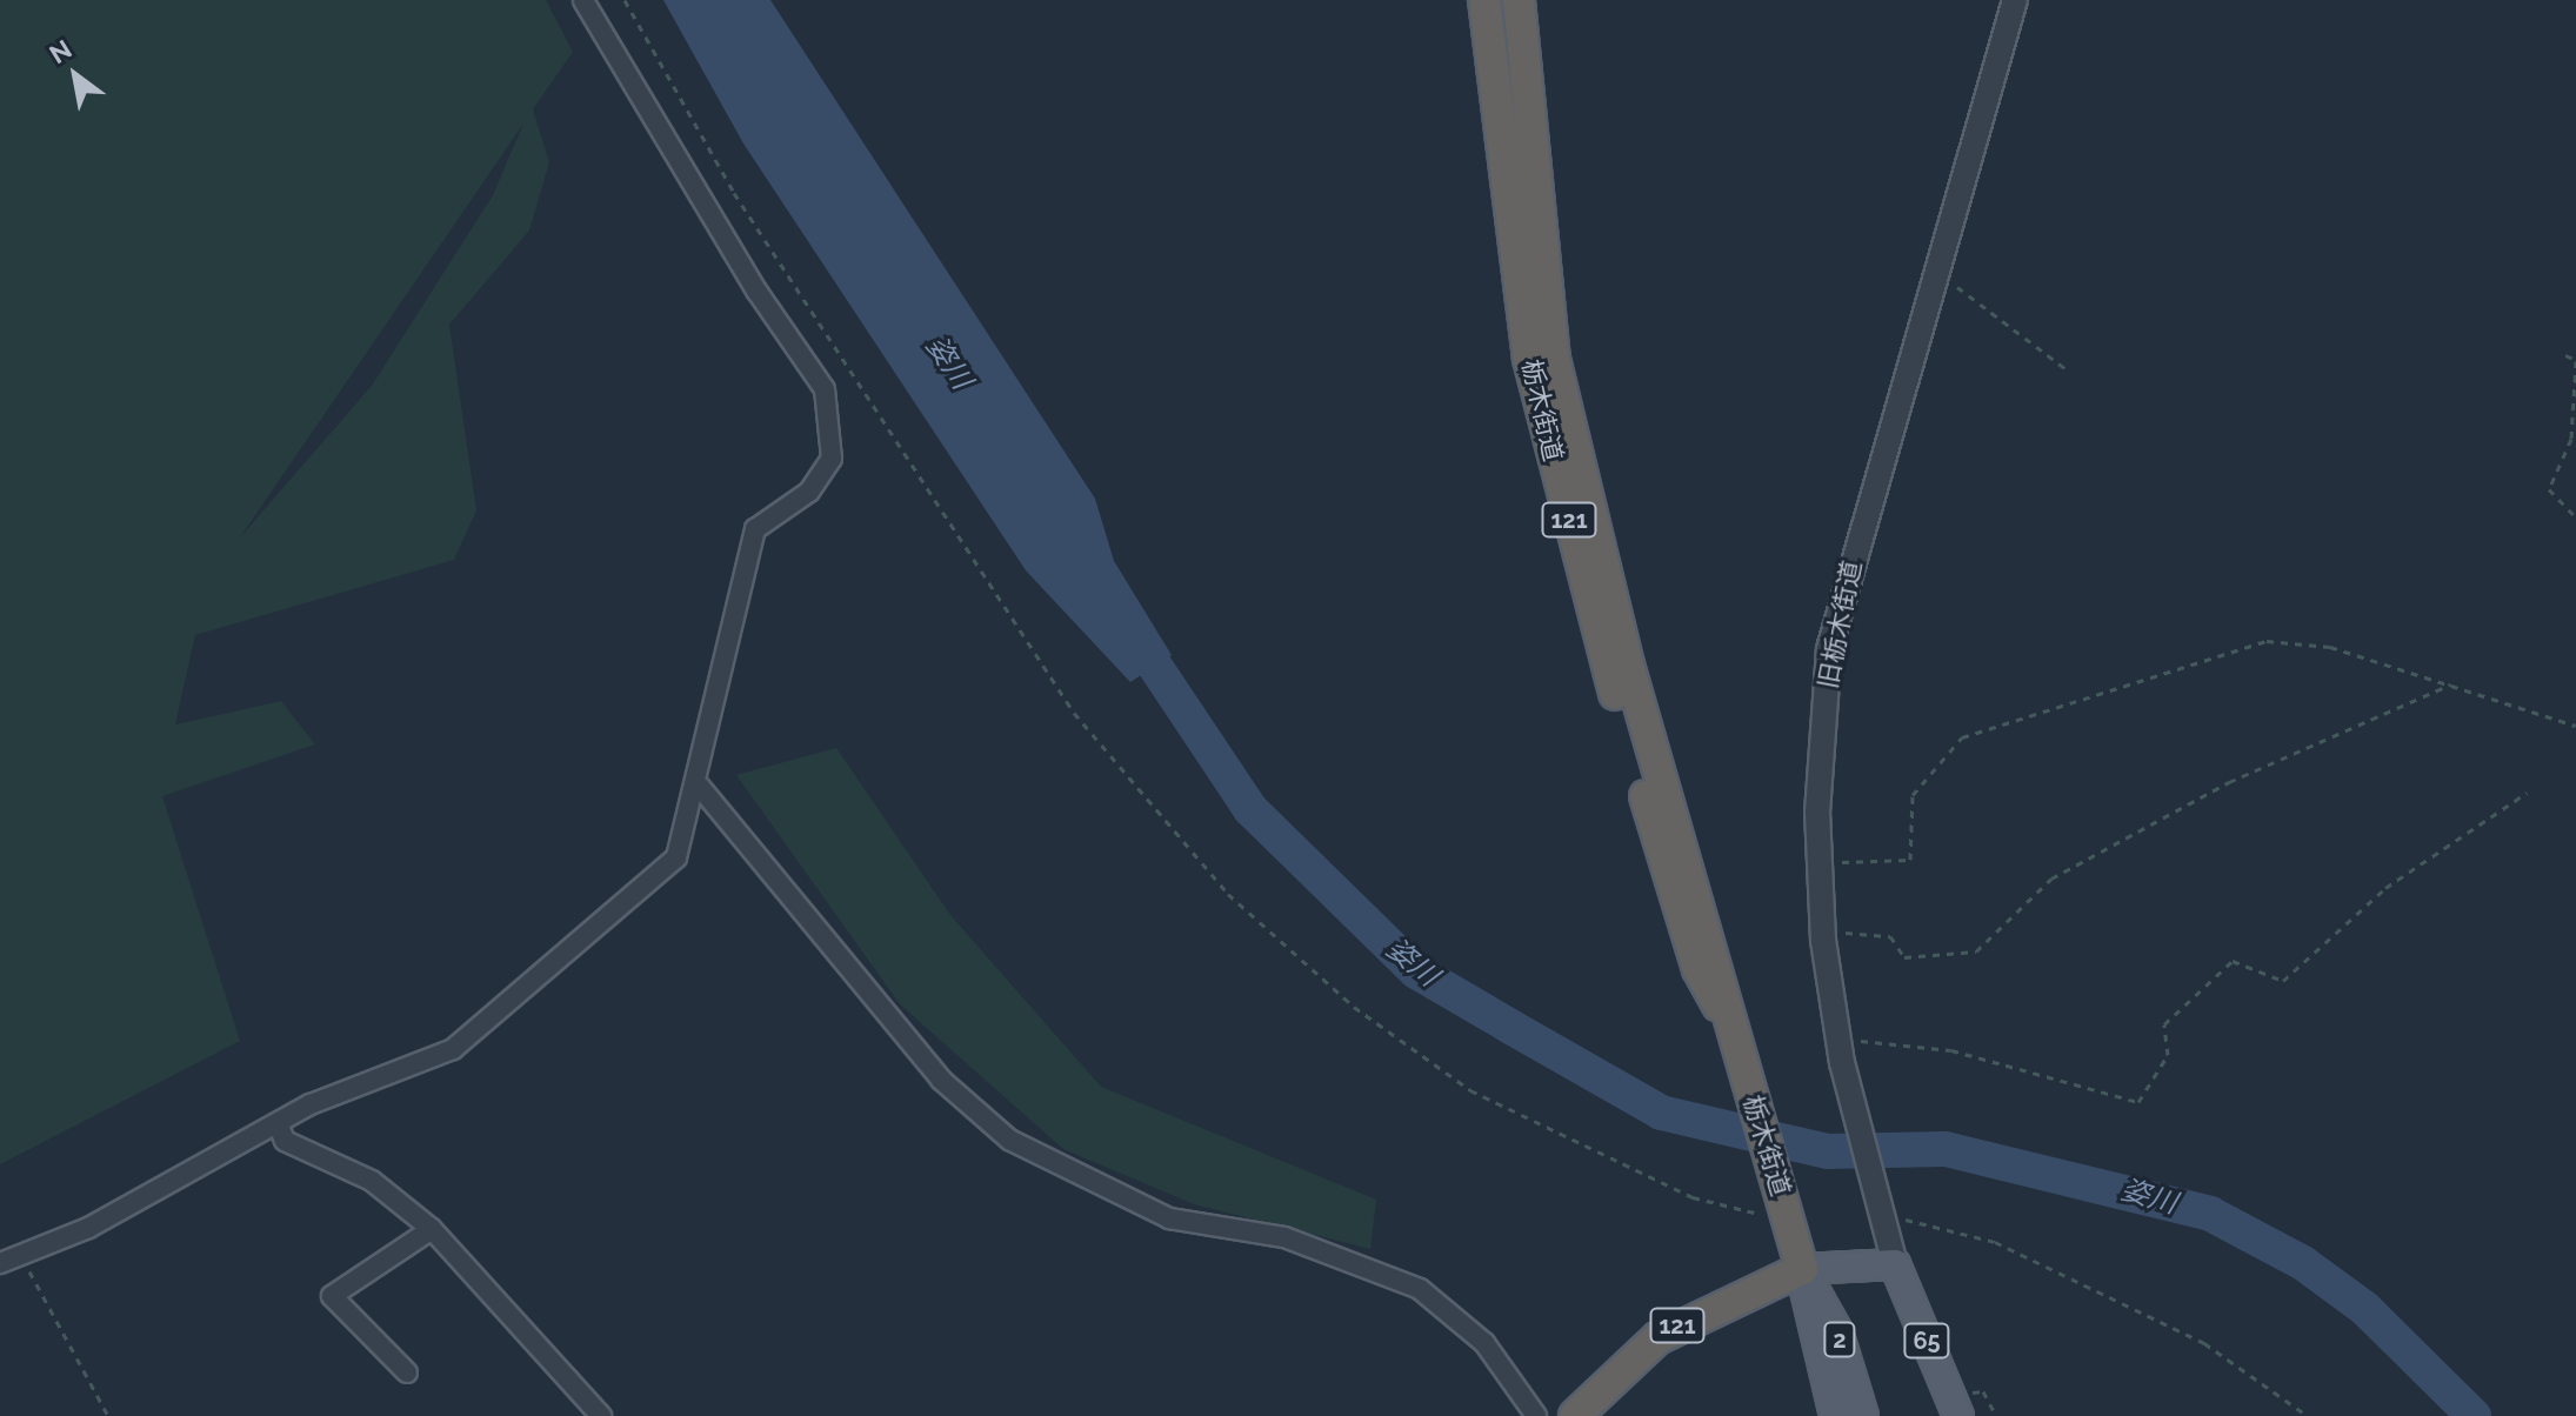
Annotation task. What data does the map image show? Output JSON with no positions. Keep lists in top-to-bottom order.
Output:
{
  "streets": {
    "highway": ["栃木街道", "121"],
    "main road": ["2", "65"],
    "street": ["旧栃木街道"]
  },
  "crossings": [
    ["栃木街道", "121"],
    ["栃木街道", "2"],
    ["121", "2"],
    ["旧栃木街道", "65"]
  ],
  "water": ["姿川"],
  "north": "top left"
}
